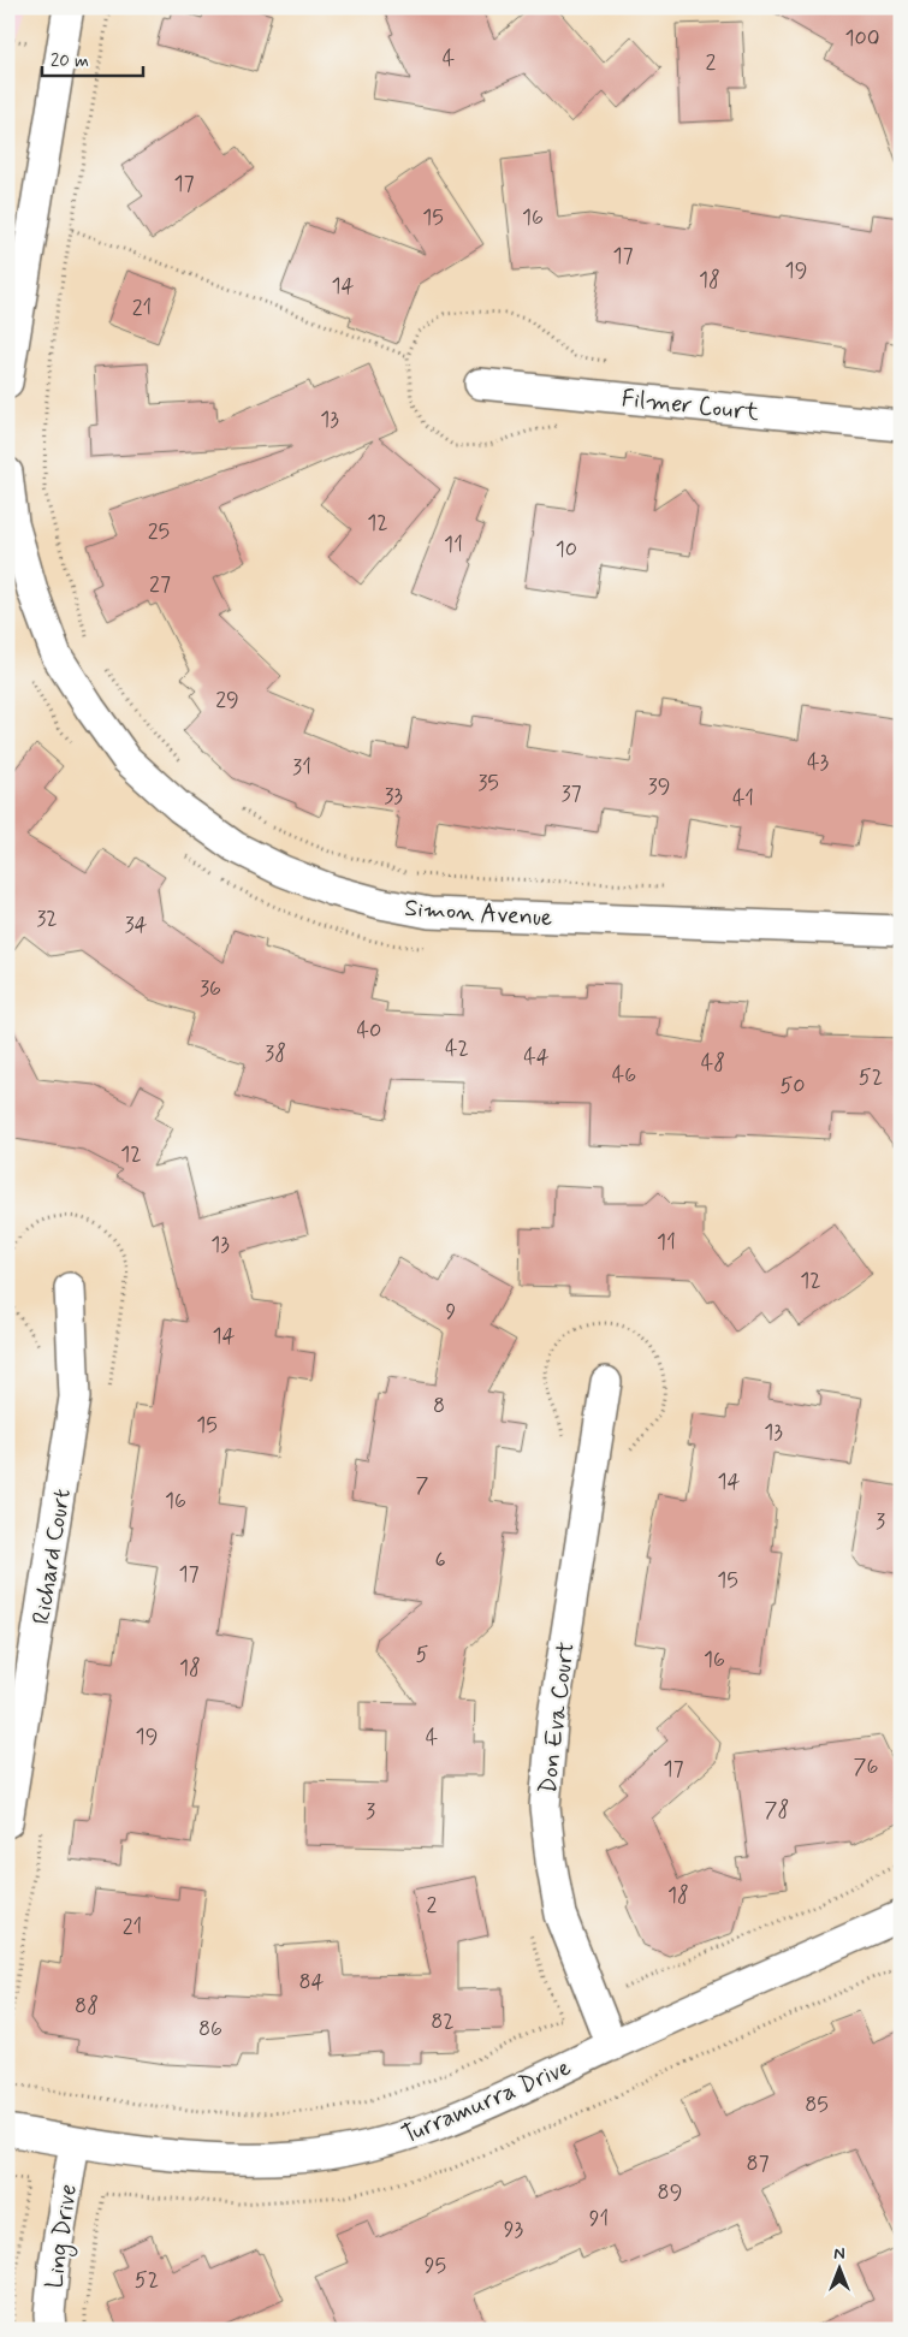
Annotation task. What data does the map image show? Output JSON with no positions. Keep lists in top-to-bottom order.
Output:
{
  "streets": {
    "street": [
      "Filmer Court",
      "Simon Avenue",
      "Richard Court",
      "Don Eva Court",
      "Turramurra Drive",
      "Ling Drive"
    ]
  },
  "crossings": [
    ["Don Eva Court", "Turramurra Drive"],
    ["Turramurra Drive", "Ling Drive"]
  ],
  "house_numbers": [
    "100",
    "4",
    "2",
    "17",
    "15",
    "16",
    "17",
    "19",
    "18",
    "14",
    "21",
    "13",
    "12",
    "25",
    "11",
    "10",
    "27",
    "29",
    "43",
    "31",
    "35",
    "39",
    "37",
    "33",
    "41",
    "32",
    "34",
    "36",
    "40",
    "42",
    "38",
    "44",
    "48",
    "46",
    "52",
    "50",
    "12",
    "11",
    "13",
    "12",
    "9",
    "14",
    "8",
    "15",
    "13",
    "14",
    "7",
    "16",
    "3",
    "6",
    "17",
    "15",
    "5",
    "16",
    "18",
    "19",
    "4",
    "76",
    "17",
    "78",
    "3",
    "18",
    "2",
    "21",
    "84",
    "88",
    "82",
    "86",
    "85",
    "87",
    "89",
    "91",
    "93",
    "95",
    "52"
  ],
  "scale_bar": "20 m",
  "north": "top"
}
